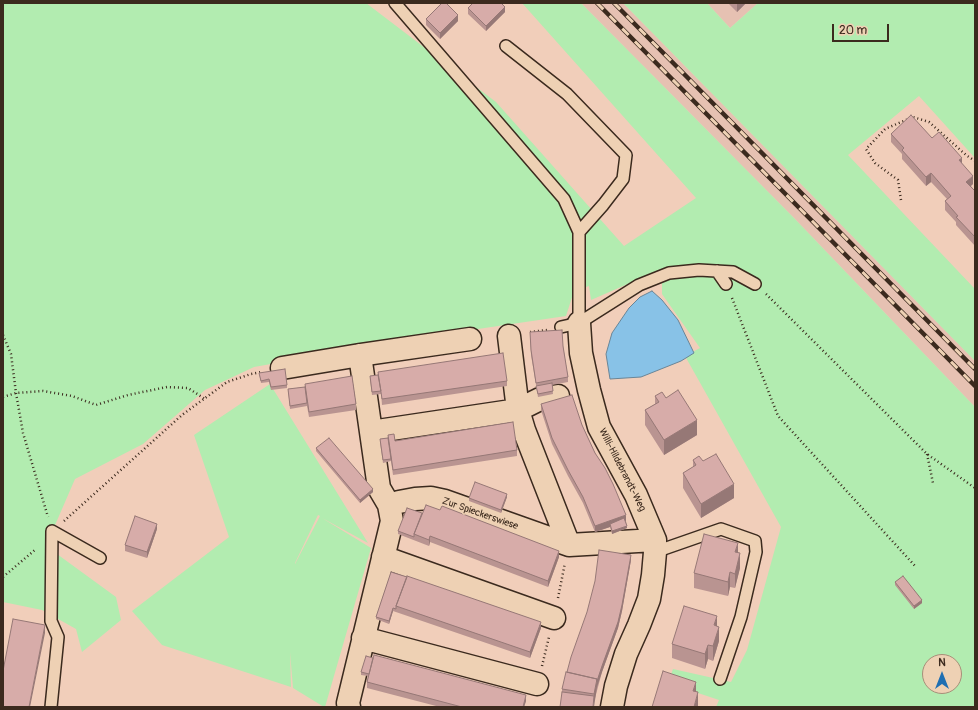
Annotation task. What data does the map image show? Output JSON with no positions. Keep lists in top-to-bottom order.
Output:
{
  "streets": {
    "street": ["Willi-Hildebrandt-Weg", "Zur Spieckerswiese"]
  },
  "crossings": [
    ["Willi-Hildebrandt-Weg", "Zur Spieckerswiese"]
  ],
  "scale_bar": "20 m",
  "north": "top"
}
